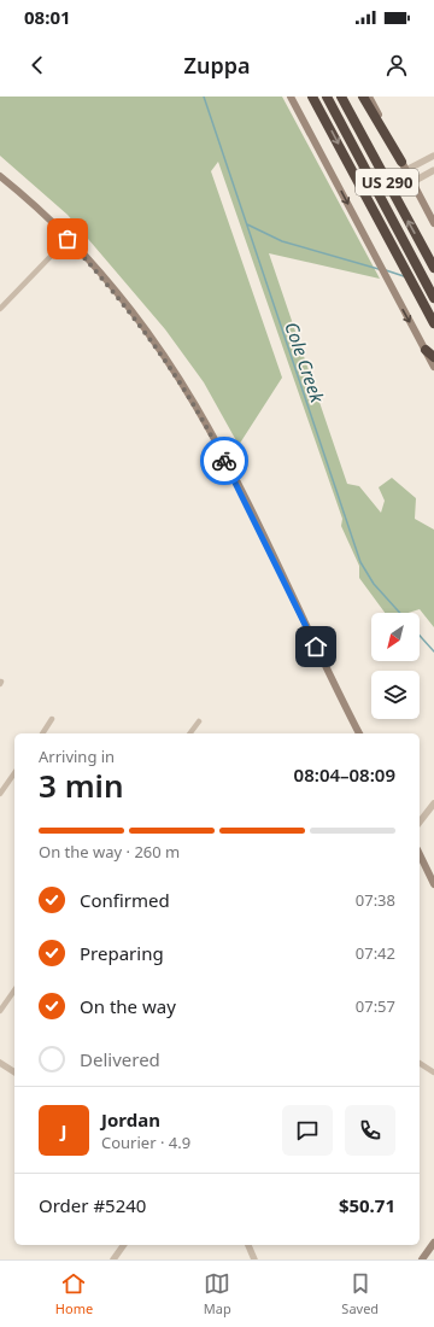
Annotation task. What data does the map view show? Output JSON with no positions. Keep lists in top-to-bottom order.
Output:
{
  "streets": {
    "highway": ["US 290"]
  },
  "water": ["Cole Creek"],
  "north": "bottom left",
  "page": {
    "status": "08:01",
    "header": "Zuppa",
    "heading": ["3 min", "Arriving in", "08:04–08:09"],
    "panel": [
      "Jordan",
      "Courier · 4.9",
      "Order #5240",
      "$50.71"
    ],
    "bar": "On the way · 260 m",
    "list": [
      ["Confirmed", "07:38"],
      ["Preparing", "07:42"],
      ["On the way", "07:57"],
      "Delivered"
    ],
    "round": "J",
    "tabs": ["Home", "Map", "Saved"]
  }
}
